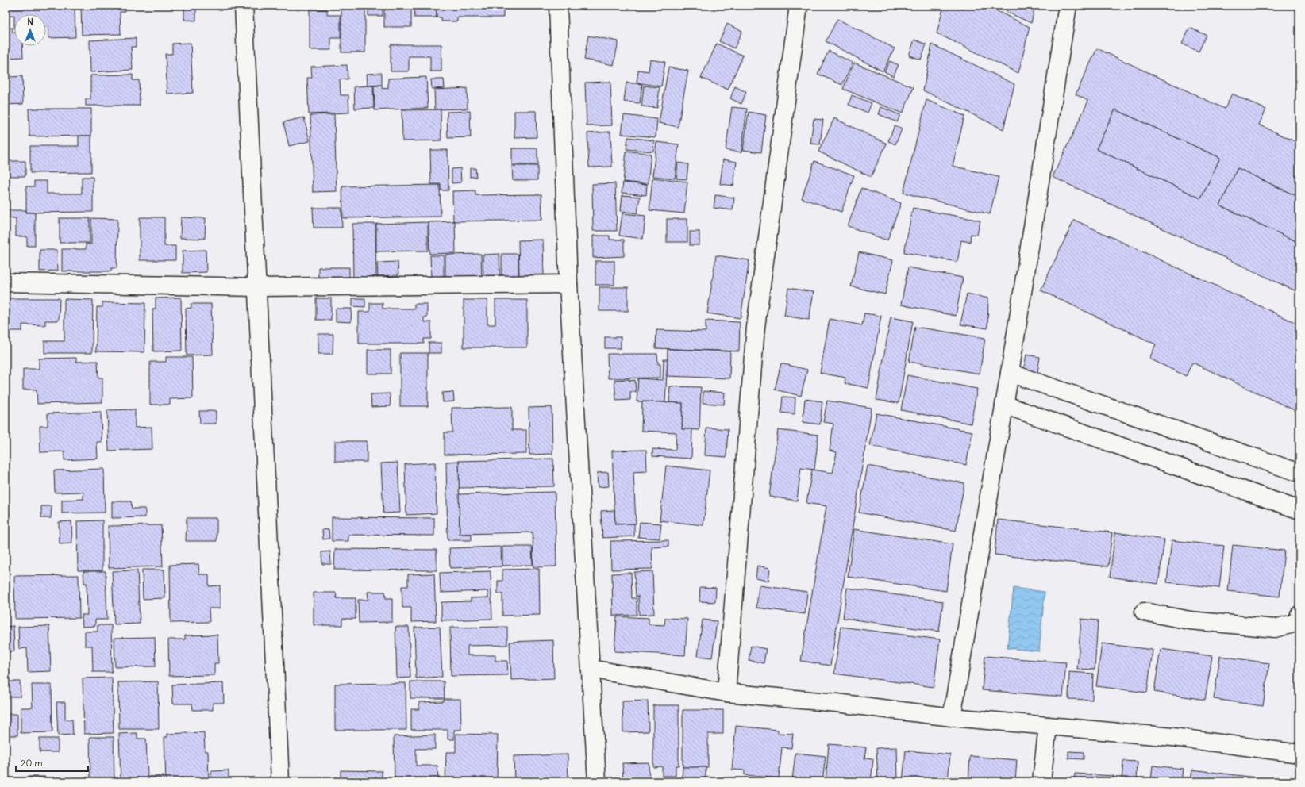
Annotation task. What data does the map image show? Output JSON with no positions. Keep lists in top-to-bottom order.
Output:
{
  "scale_bar": "20 m",
  "north": "top"
}
